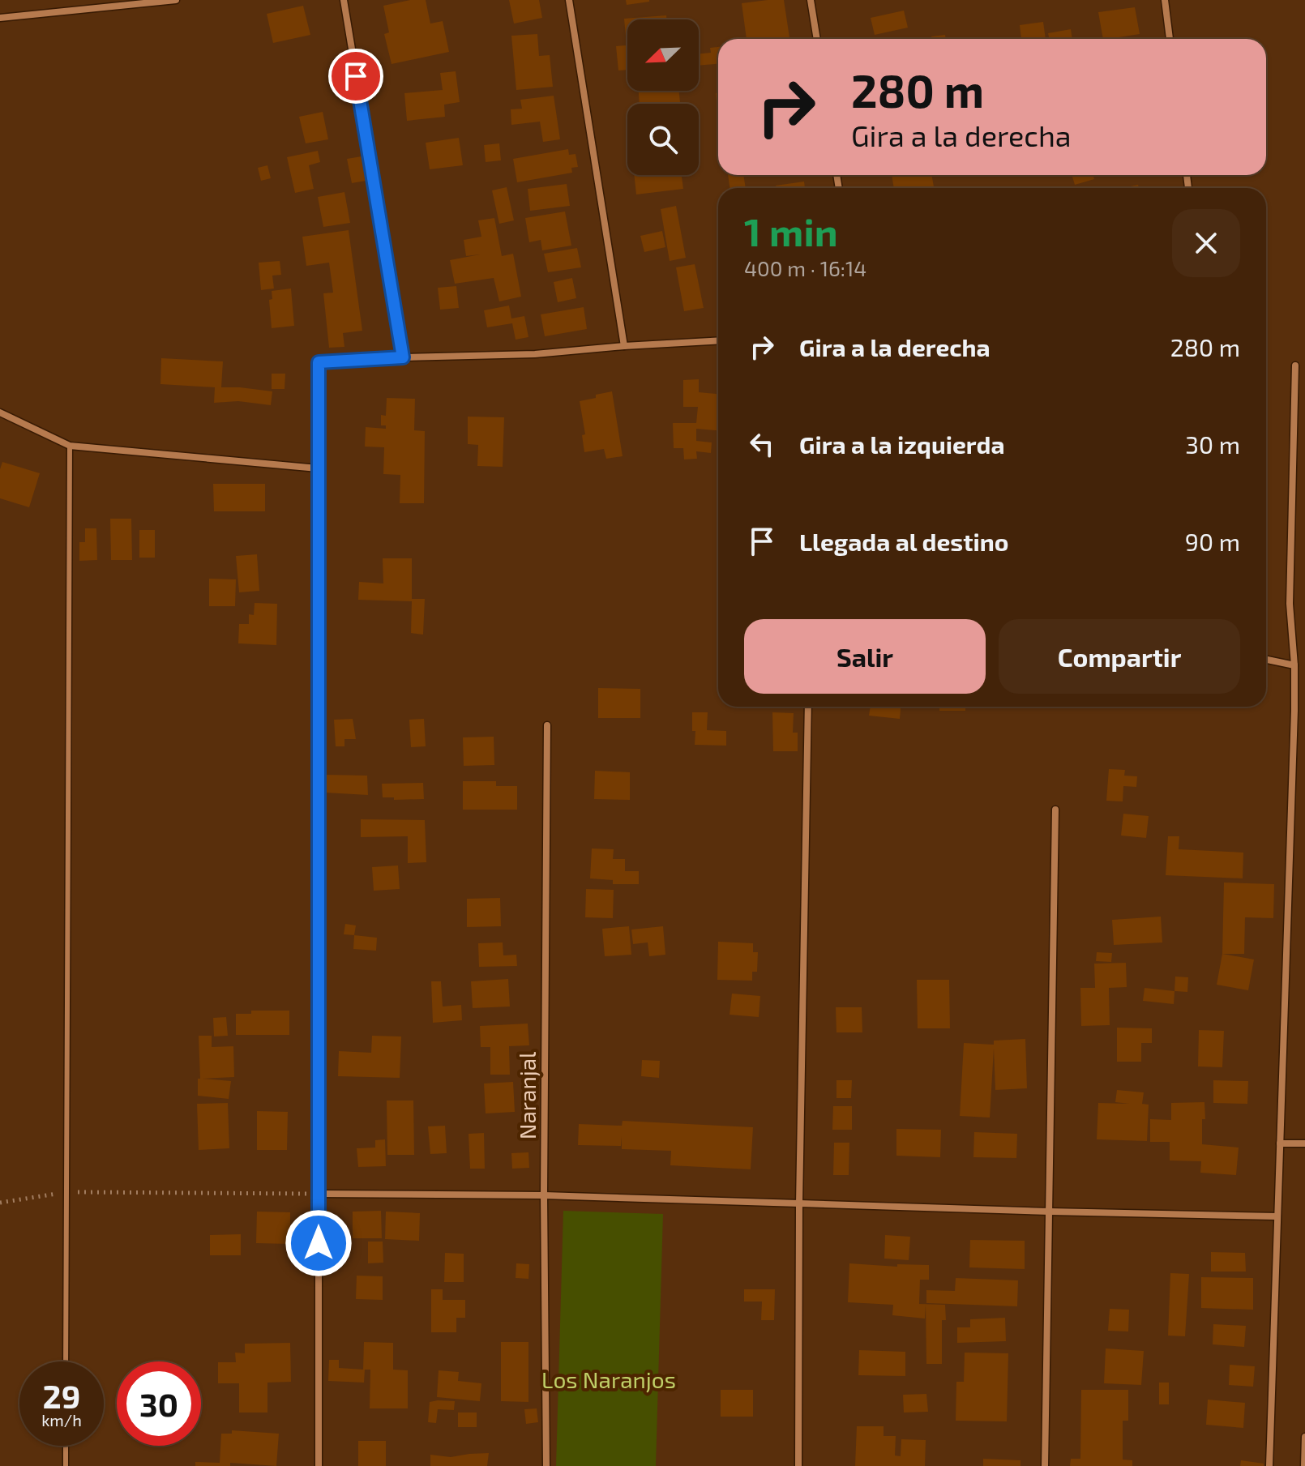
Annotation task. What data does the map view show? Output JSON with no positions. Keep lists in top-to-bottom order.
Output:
{
  "streets": {
    "street": ["Naranjal"]
  },
  "parks": ["Los Naranjos"],
  "north": "bottom left",
  "page": {
    "turn": ["280 m", "Gira a la derecha"],
    "heading": ["1 min", "400 m · 16:14"],
    "list": [
      {
        "name": "Gira a la derecha",
        "value": "280 m"
      },
      {
        "name": "Gira a la izquierda",
        "value": "30 m"
      },
      {
        "name": "Llegada al destino",
        "value": "90 m"
      }
    ],
    "buttons": ["Salir", "Compartir"],
    "speed": "29 km/h",
    "limit": "30"
  }
}
